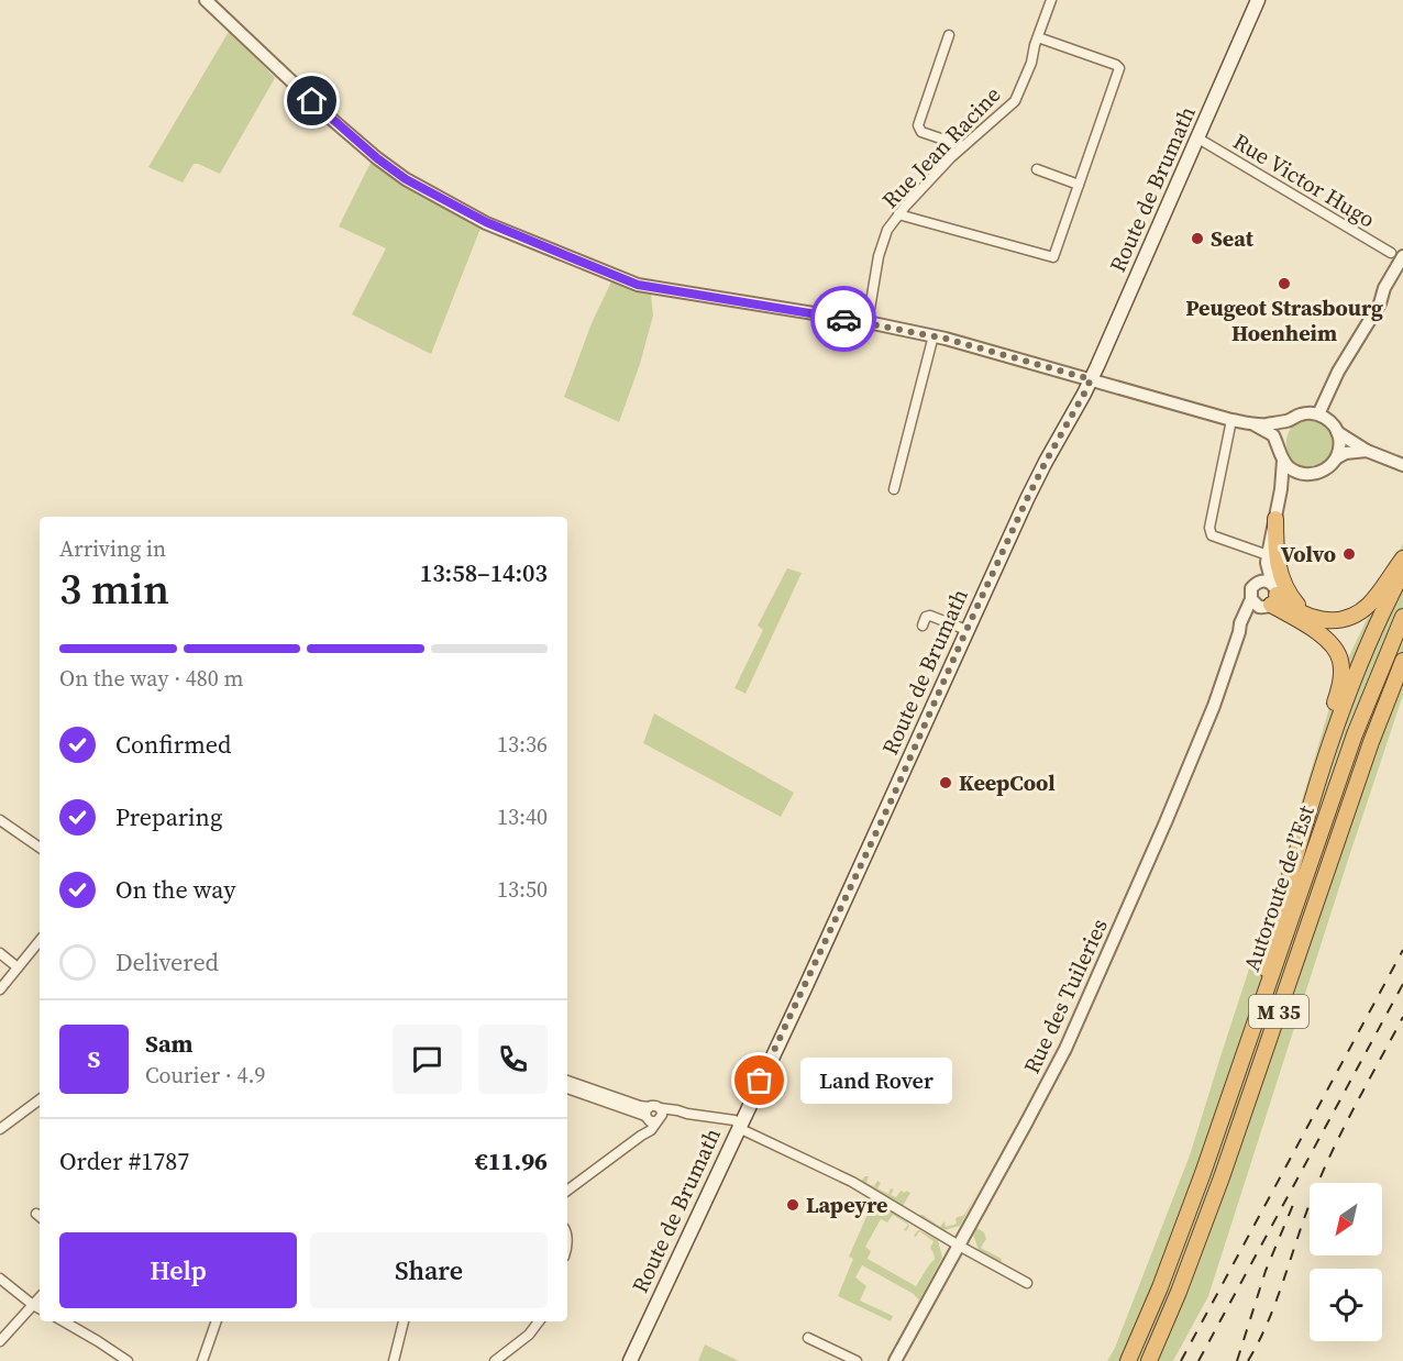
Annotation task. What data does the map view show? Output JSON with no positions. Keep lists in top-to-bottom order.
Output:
{
  "streets": {
    "highway": ["Autoroute de l’Est", "M 35"],
    "main road": ["Route de Brumath"],
    "street": ["Rue Jean Racine", "Rue Victor Hugo", "Rue des Tuileries"]
  },
  "crossings": [
    ["Rue Victor Hugo", "Route de Brumath"]
  ],
  "places": [
    "Seat",
    "Peugeot Strasbourg Hoenheim",
    "Volvo",
    "KeepCool",
    "Land Rover",
    "Lapeyre"
  ],
  "north": "bottom left",
  "page": {
    "heading": ["3 min", "Arriving in", "13:58–14:03"],
    "panel": [
      "Sam",
      "Courier · 4.9",
      "Order #1787",
      "€11.96"
    ],
    "bar": "On the way · 480 m",
    "list": [
      ["Confirmed", "13:36"],
      ["Preparing", "13:40"],
      ["On the way", "13:50"],
      "Delivered"
    ],
    "round": "S",
    "bubble": "Land Rover",
    "buttons": ["Help", "Share"]
  }
}
